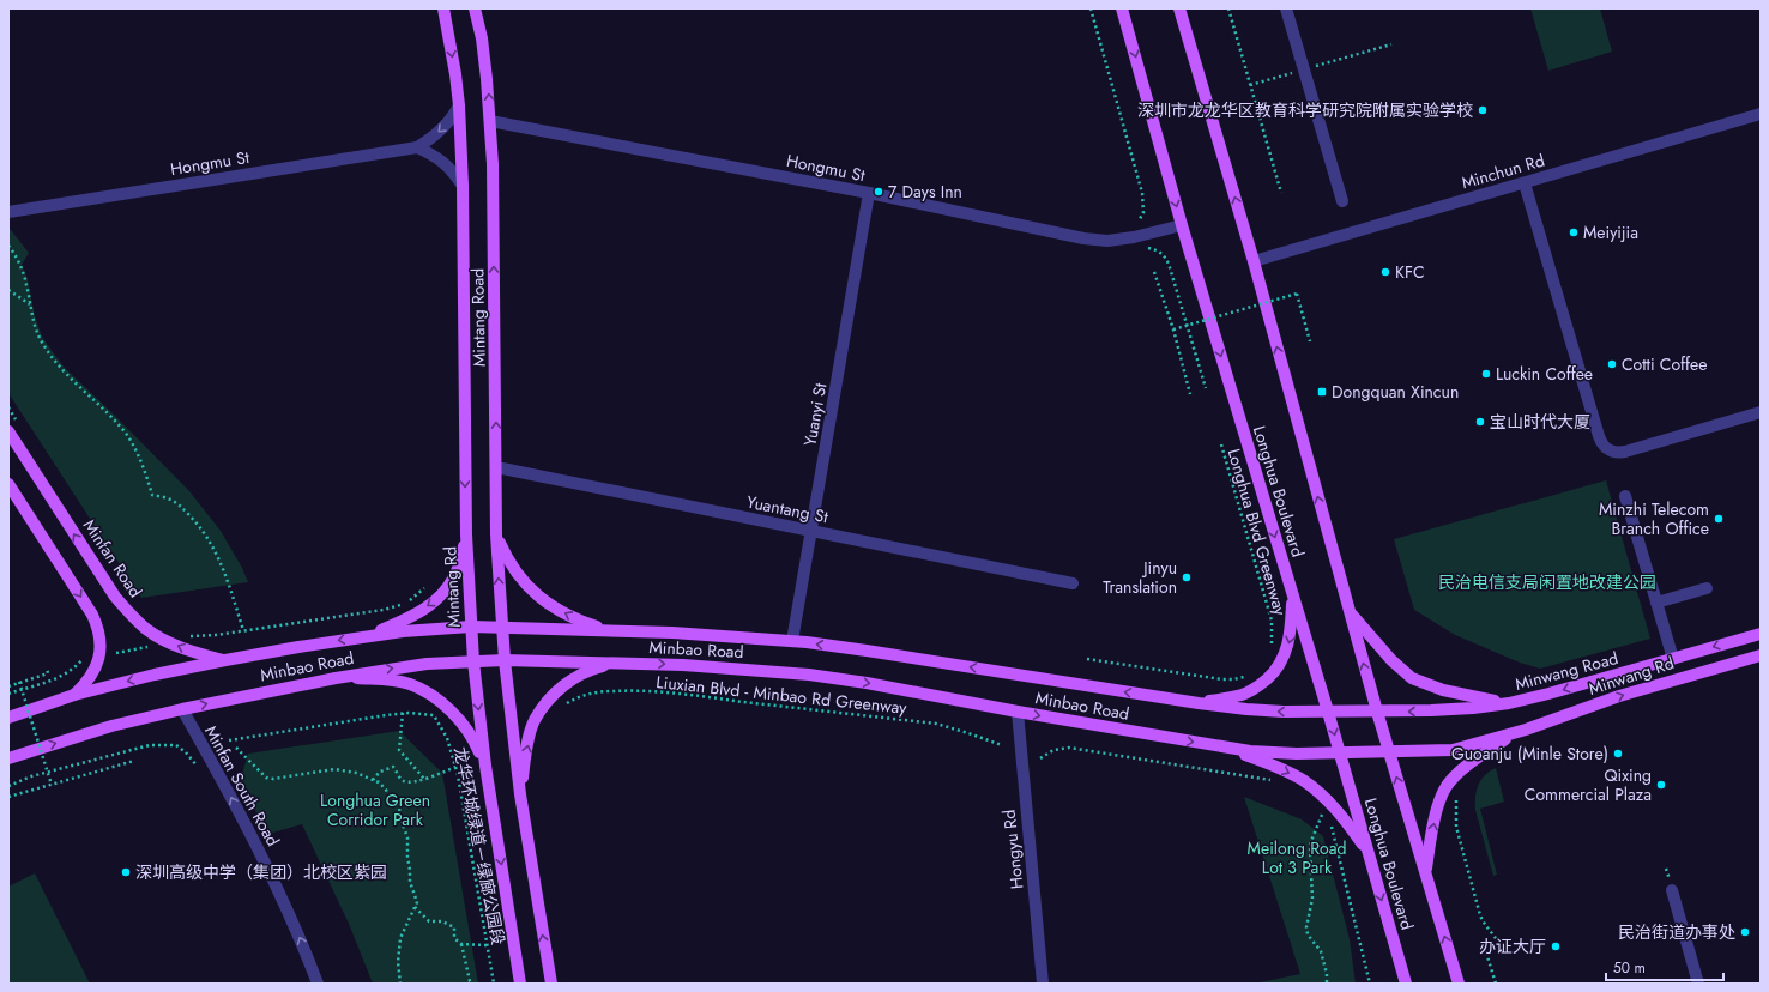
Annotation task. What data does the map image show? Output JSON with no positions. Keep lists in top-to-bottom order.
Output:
{
  "streets": {
    "main road": [
      "Mintang Road",
      "Longhua Boulevard",
      "Minfan Road",
      "Mintang Rd",
      "Minbao Road",
      "Minwang Road",
      "Minwang Rd"
    ],
    "street": [
      "Hongmu St",
      "Minchun Rd",
      "Yuanyi St",
      "Yuantang St",
      "Minfan South Road",
      "Hongyu Rd"
    ],
    "path": ["Longhua Blvd Greenway", "Liuxian Blvd - Minbao Rd Greenway", "龙华环城绿道－绿廊公园段"]
  },
  "crossings": [
    ["Hongmu St", "Mintang Road"],
    ["Hongmu St", "Yuanyi St"],
    ["Hongmu St", "Longhua Boulevard"],
    ["Minchun Rd", "Longhua Boulevard"],
    ["Mintang Road", "Yuantang St"],
    ["Mintang Road", "Minbao Road"],
    ["Yuanyi St", "Yuantang St"],
    ["Yuanyi St", "Minbao Road"],
    ["Longhua Boulevard", "Minbao Road"],
    ["Longhua Boulevard", "Minwang Road"],
    ["Minfan Road", "Minbao Road"],
    ["Mintang Rd", "Minbao Road"],
    ["Minbao Road", "Minwang Road"],
    ["Minbao Road", "Minfan South Road"],
    ["Minbao Road", "Hongyu Rd"]
  ],
  "one_way": ["Minfan Road", "Minwang Rd", "Minfan South Road"],
  "parks": ["民治电信支局闲置地改建公园", "Longhua Green Corridor Park", "Meilong Road Lot 3 Park"],
  "places": {
    "other": [
      "深圳市龙龙华区教育科学研究院附属实验学校",
      "7 Days Inn",
      "Meiyijia",
      "KFC",
      "Cotti Coffee",
      "Luckin Coffee",
      "宝山时代大厦",
      "Minzhi Telecom Branch Office",
      "Jinyu Translation",
      "Guoanju (Minle Store)",
      "Qixing Commercial Plaza",
      "深圳高级中学（集团）北校区紫园",
      "民治街道办事处",
      "办证大厅"
    ],
    "transit": ["Dongquan Xincun"]
  },
  "scale_bar": "50 m"
}
